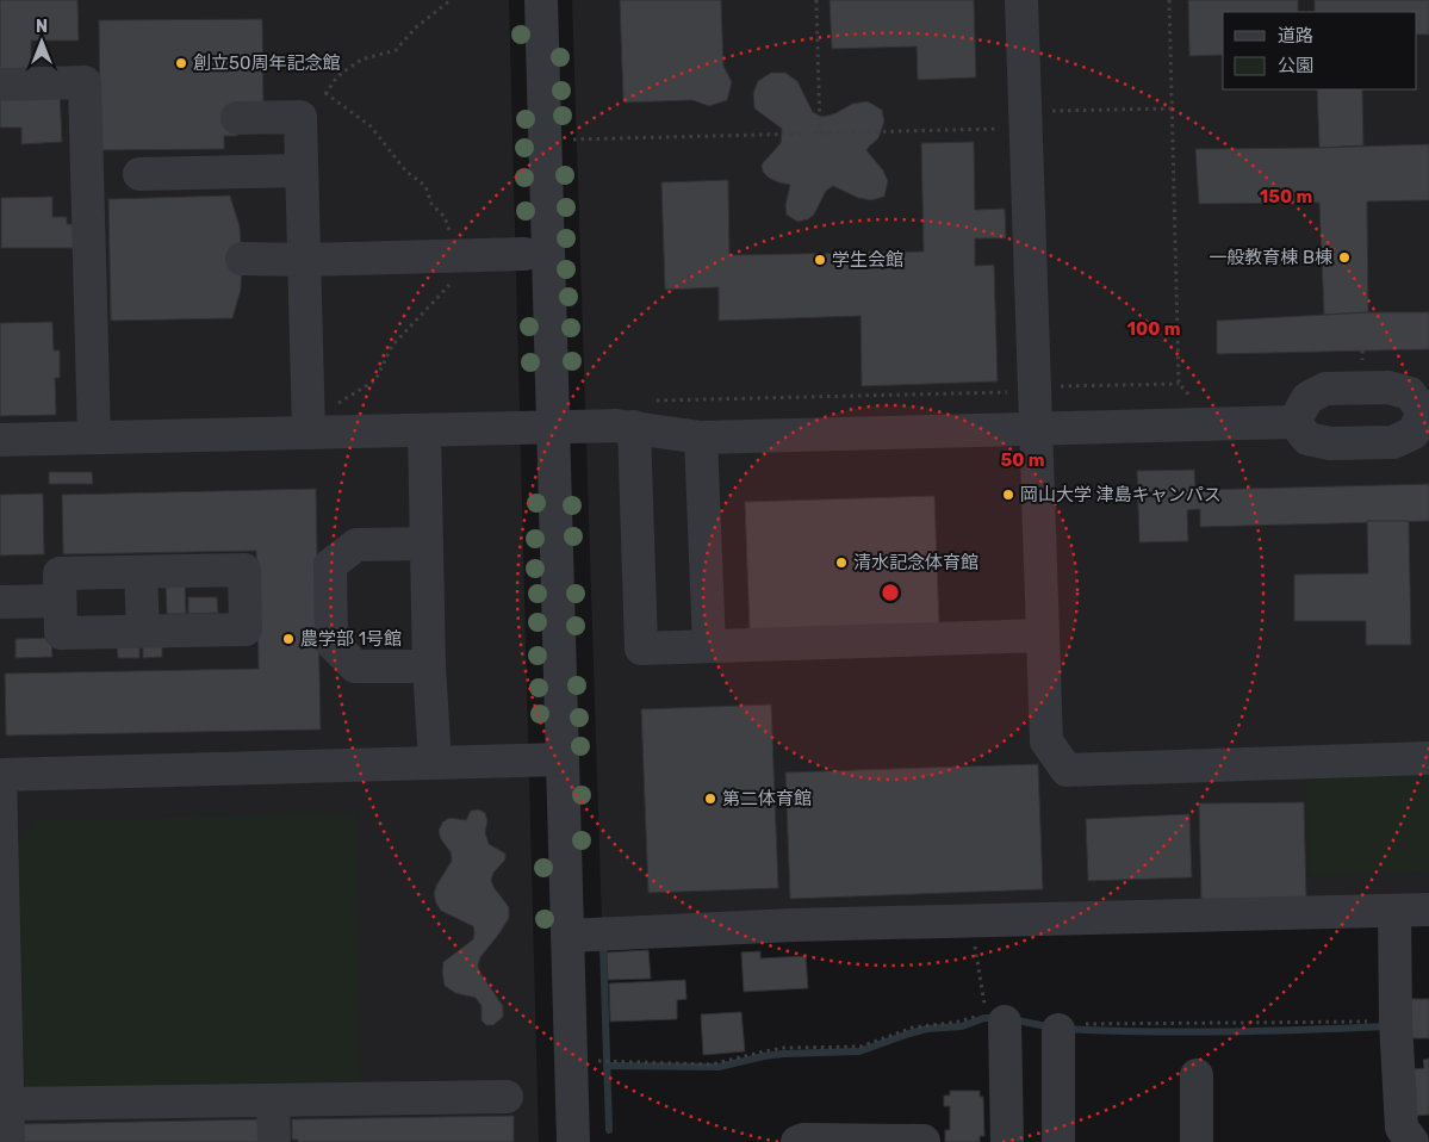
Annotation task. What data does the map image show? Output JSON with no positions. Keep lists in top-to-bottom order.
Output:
{
  "places": [
    "創立50周年記念館",
    "一般教育棟 B棟",
    "学生会館",
    "岡山大学 津島キャンパス",
    "清水記念体育館",
    "農学部 1号館",
    "第二体育館"
  ],
  "legend": ["道路", "公園"],
  "north": "top",
  "rings": ["150 m", "100 m", "50 m"]
}
